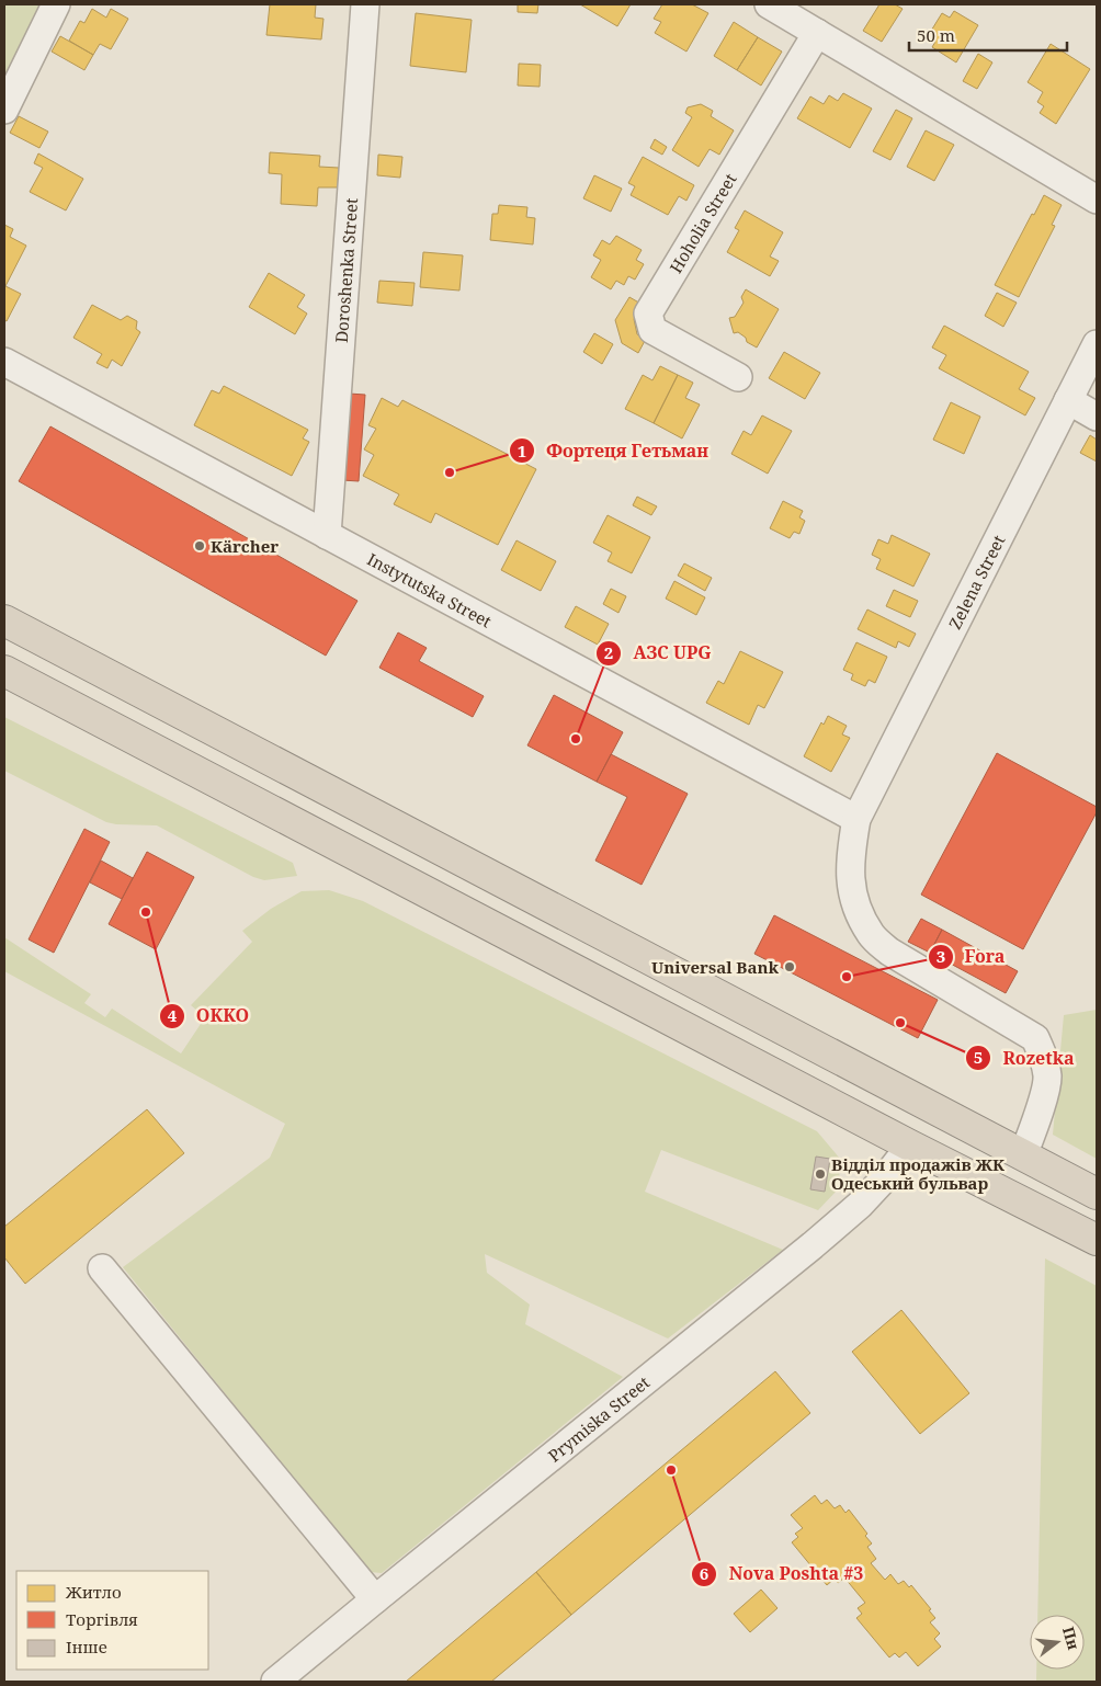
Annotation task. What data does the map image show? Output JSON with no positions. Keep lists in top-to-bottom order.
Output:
{
  "streets": {
    "street": [
      "Hoholia Street",
      "Doroshenka Street",
      "Zelena Street",
      "Instytutska Street",
      "Prymiska Street"
    ]
  },
  "crossings": [
    ["Doroshenka Street", "Instytutska Street"],
    ["Zelena Street", "Instytutska Street"]
  ],
  "places": [
    "Фортеця Гетьман",
    "Kärcher",
    "АЗС UPG",
    "OKKO",
    "Universal Bank",
    "Fora",
    "Rozetka",
    "Відділ продажів ЖК Одеський бульвар",
    "Nova Poshta #3"
  ],
  "legend": ["Житло", "Торгівля", "Інше"],
  "scale_bar": "50 m",
  "north": "right"
}
